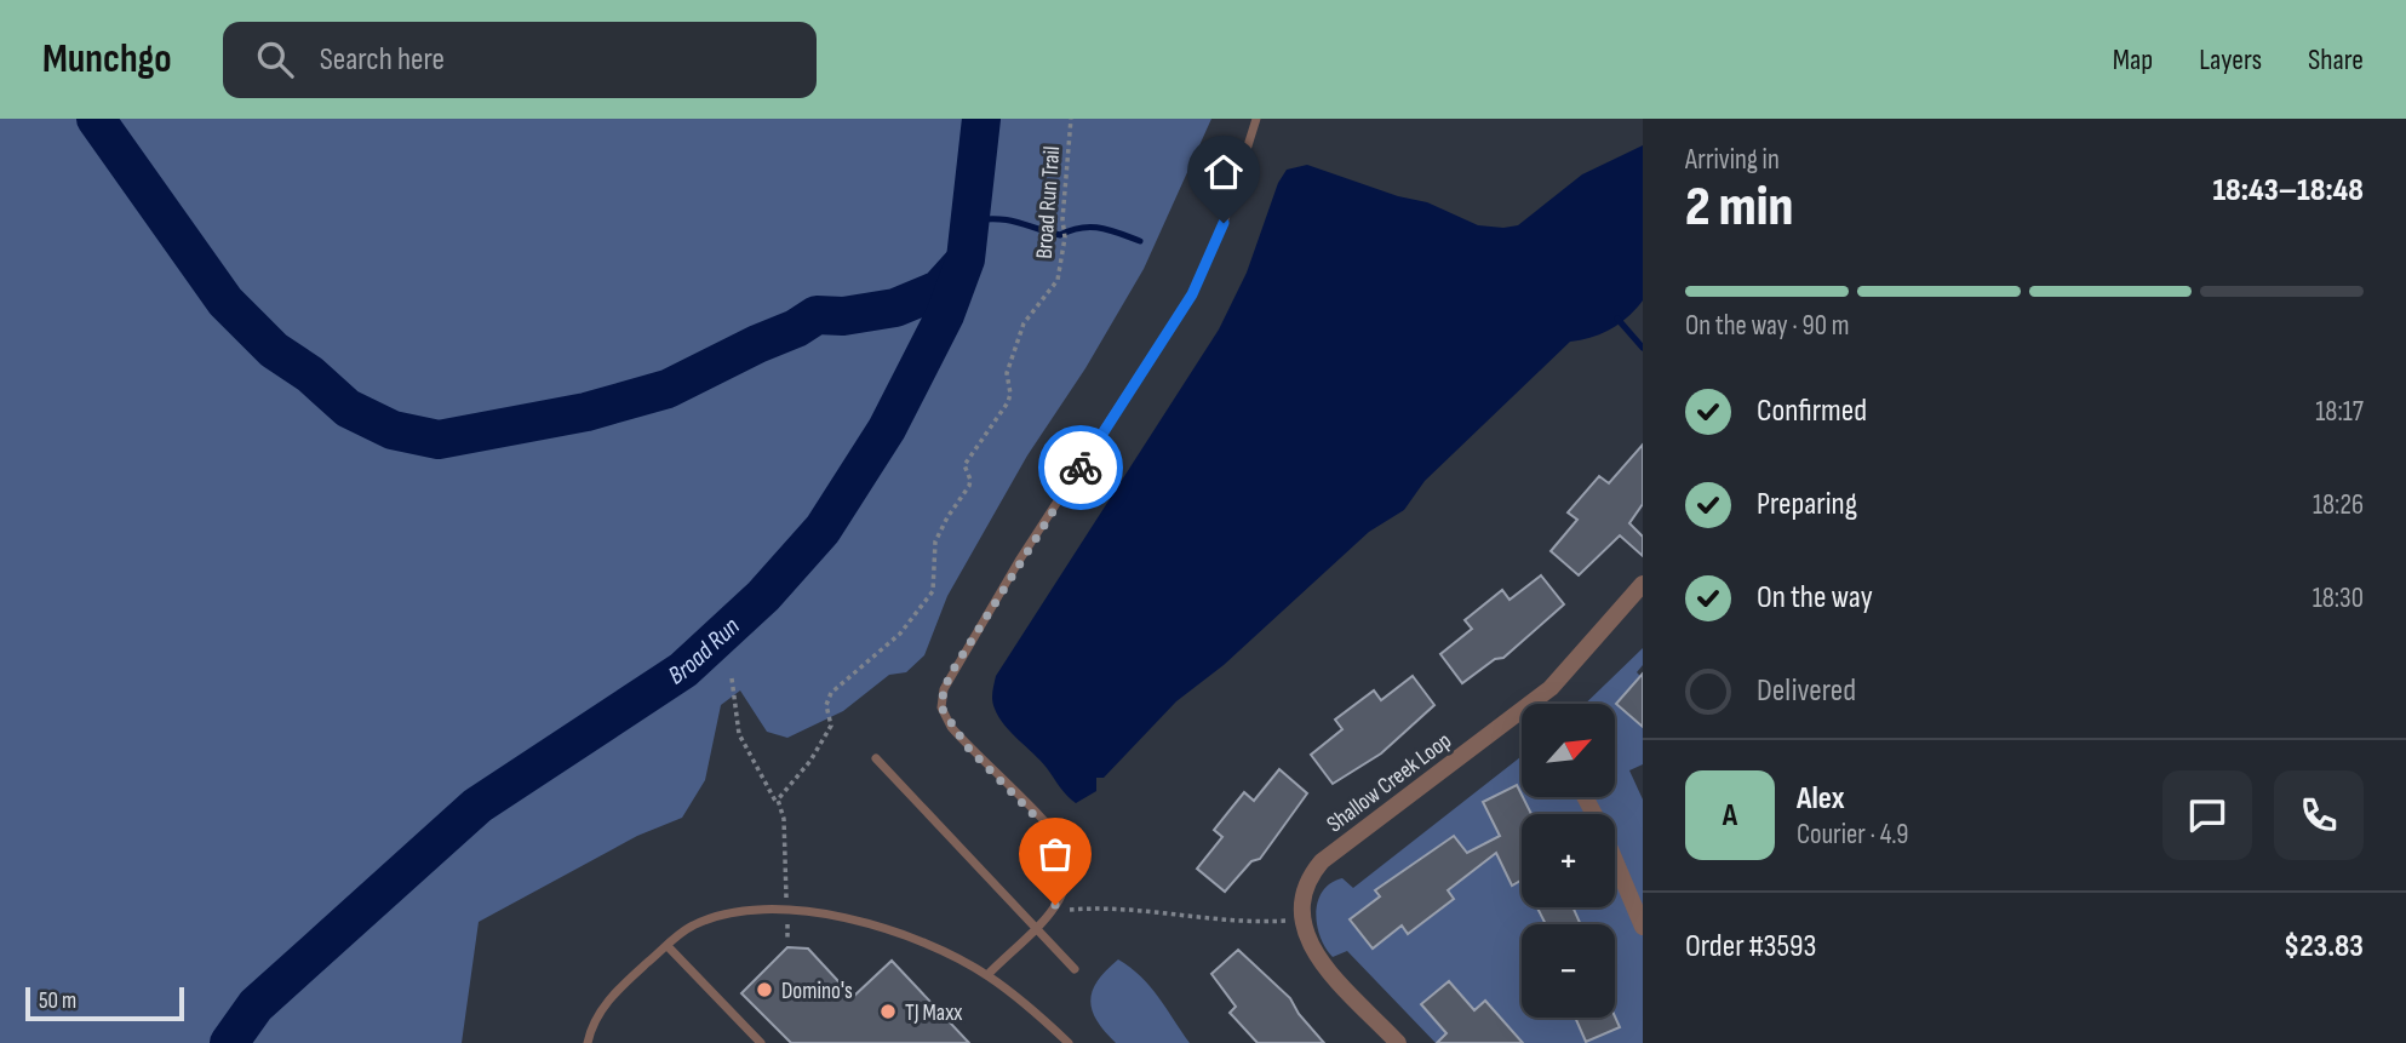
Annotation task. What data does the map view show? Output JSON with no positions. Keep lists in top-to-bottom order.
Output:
{
  "streets": {
    "street": ["Shallow Creek Loop"],
    "path": ["Broad Run Trail"]
  },
  "water": ["Broad Run"],
  "places": ["Domino's", "TJ Maxx"],
  "scale_bar": "50 m",
  "north": "top right",
  "page": {
    "header": "Munchgo",
    "search": "Search here",
    "nav": ["Map", "Layers", "Share"],
    "heading": ["2 min", "Arriving in", "18:43–18:48"],
    "panel": [
      "Alex",
      "Courier · 4.9",
      "Order #3593",
      "$23.83"
    ],
    "bar": "On the way · 90 m",
    "list": [
      ["Confirmed", "18:17"],
      ["Preparing", "18:26"],
      ["On the way", "18:30"],
      "Delivered"
    ],
    "map_buttons": ["+", "−"],
    "round": "A",
    "scale": "50 m"
  }
}
